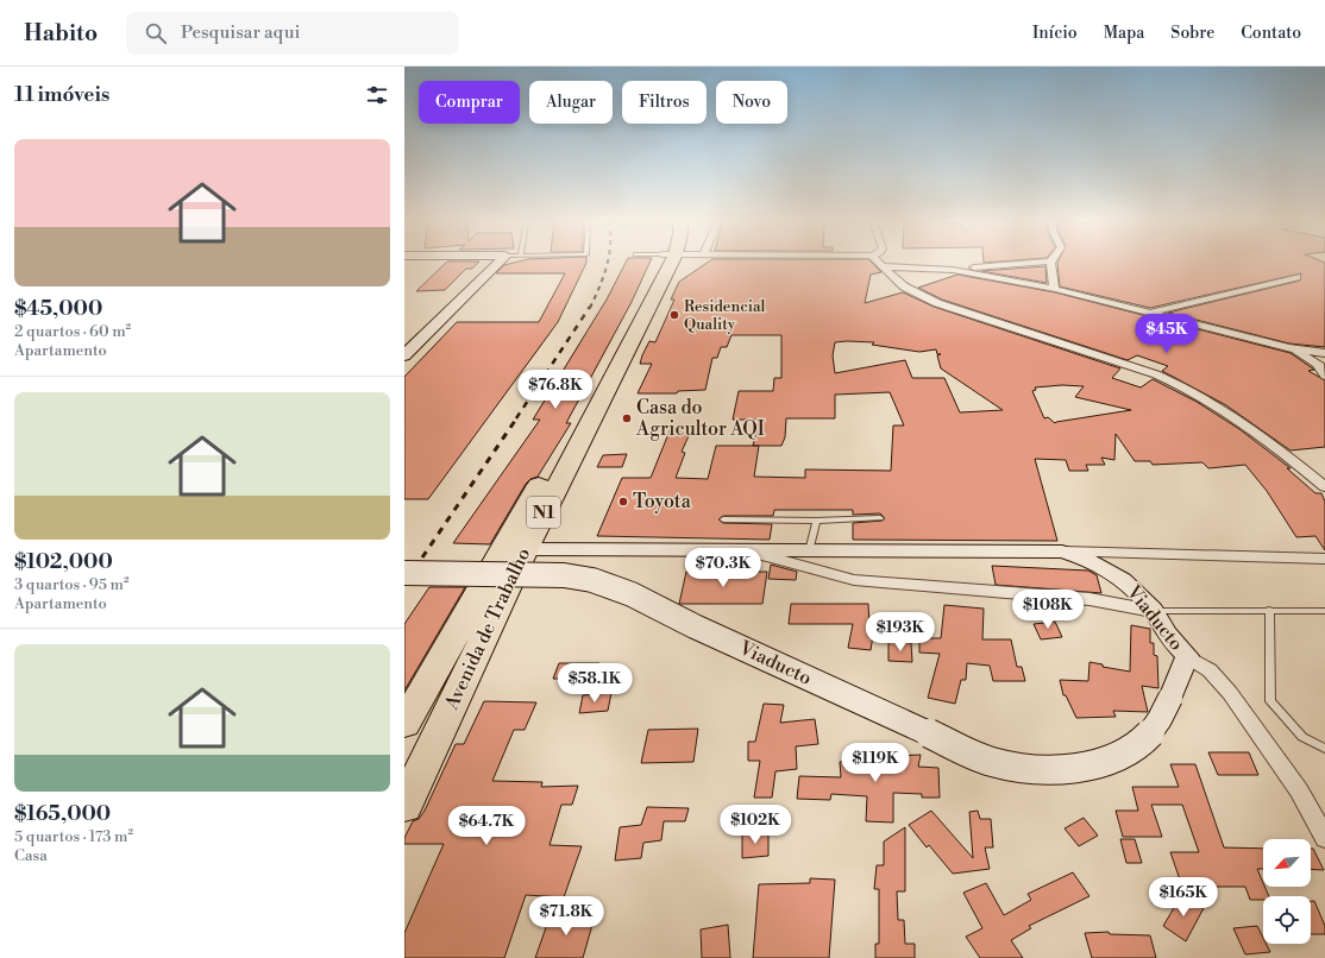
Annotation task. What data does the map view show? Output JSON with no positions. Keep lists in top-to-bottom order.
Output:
{
  "streets": {
    "highway": ["N1", "Avenida de Trabalho"],
    "street": ["Viaducto"]
  },
  "crossings": [
    ["Viaducto", "Avenida de Trabalho"]
  ],
  "places": ["Residencial Quality", "Casa do Agricultor AQI", "Toyota"],
  "north": "bottom left",
  "page": {
    "header": "Habito",
    "search": "Pesquisar aqui",
    "nav": [
      "Início",
      "Mapa",
      "Sobre",
      "Contato"
    ],
    "heading": "11 imóveis",
    "chip": [
      "Comprar",
      "Alugar",
      "Filtros",
      "Novo"
    ],
    "list": [
      {
        "name": "$45,000",
        "note": "2 quartos · 60 m² · Apartamento"
      },
      {
        "name": "$102,000",
        "note": "3 quartos · 95 m² · Apartamento"
      },
      {
        "name": "$165,000",
        "note": "5 quartos · 173 m² · Casa"
      }
    ],
    "price": [
      "$45K",
      "$76.8K",
      "$70.3K",
      "$108K",
      "$193K",
      "$58.1K",
      "$119K",
      "$102K",
      "$64.7K",
      "$165K",
      "$71.8K"
    ]
  }
}
